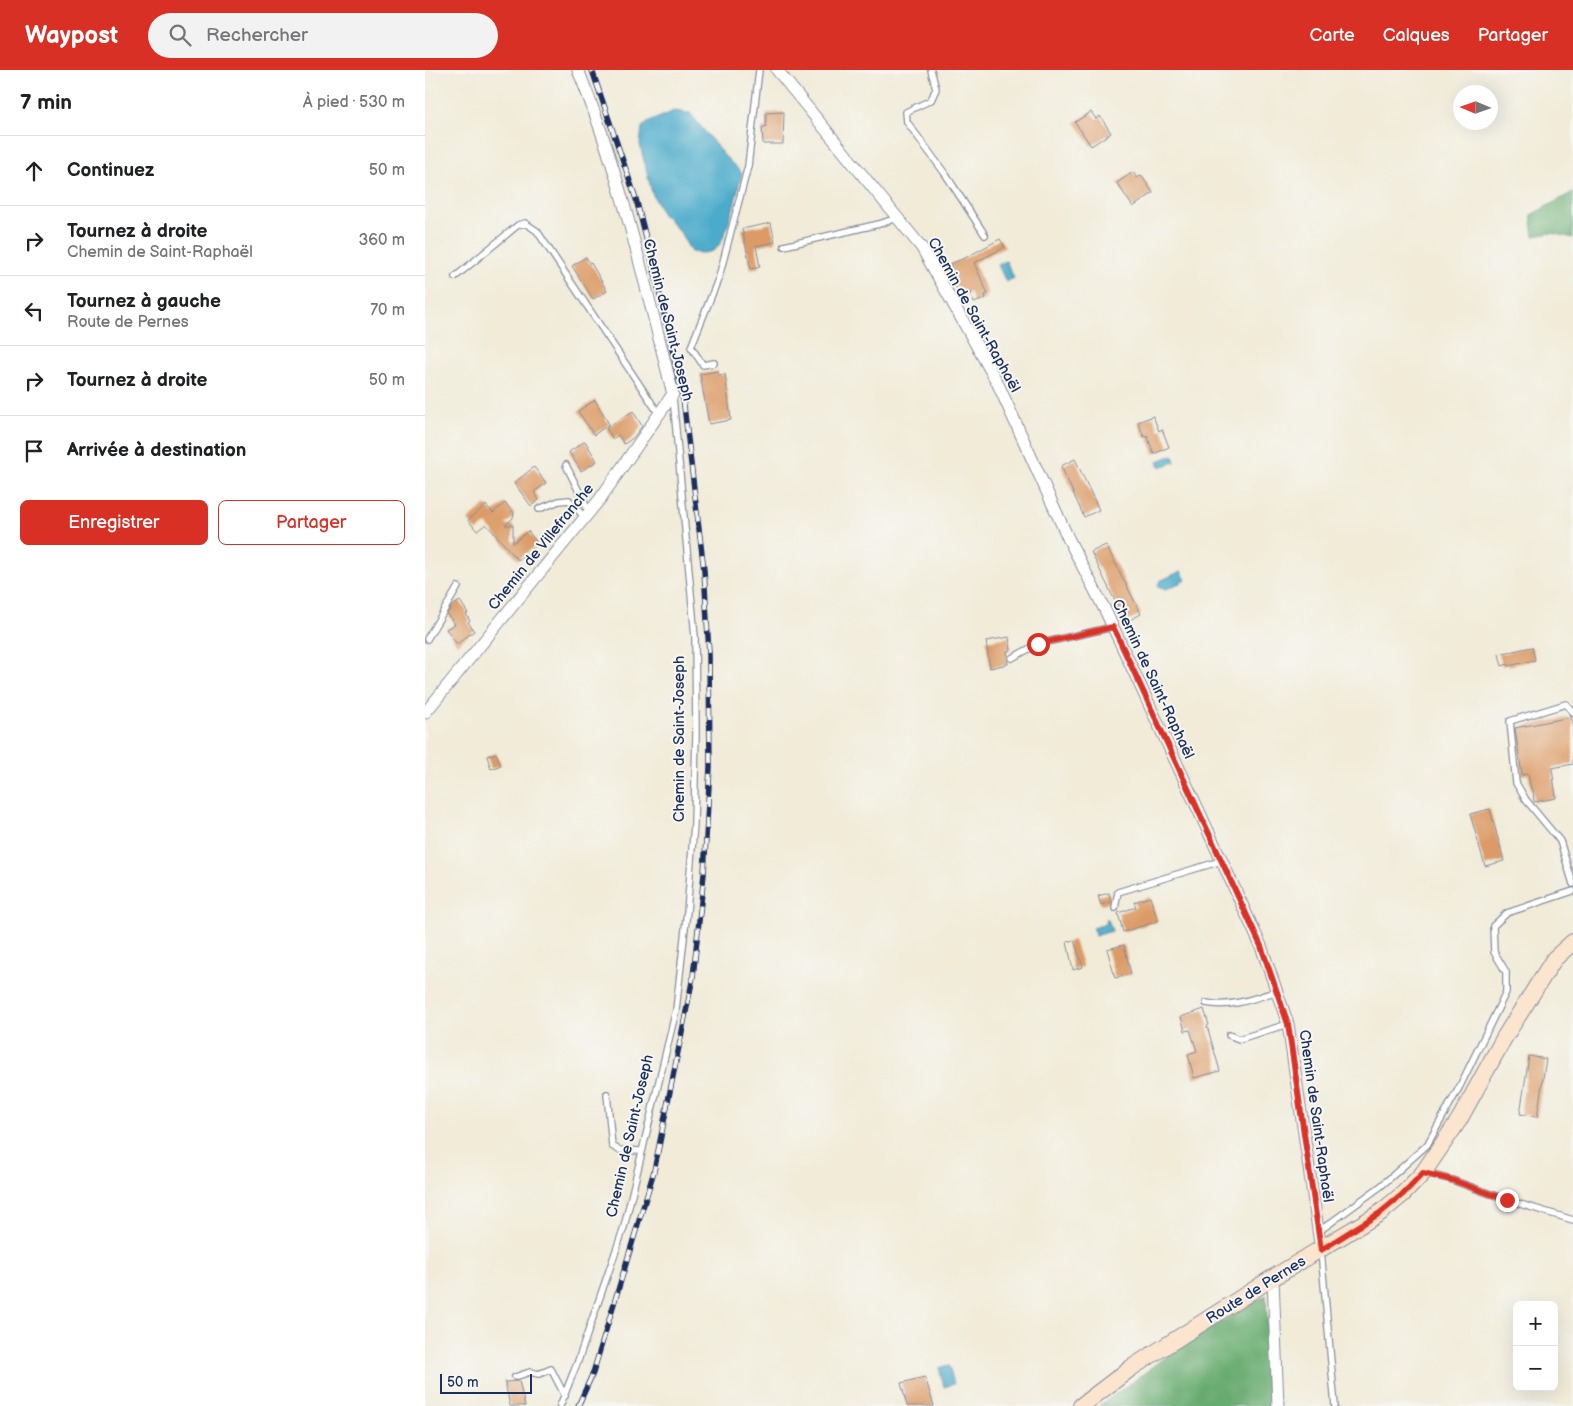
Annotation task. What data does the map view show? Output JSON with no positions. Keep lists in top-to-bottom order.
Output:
{
  "streets": {
    "street": [
      "Chemin de Saint-Raphaël",
      "Chemin de Saint-Joseph",
      "Chemin de Villefranche",
      "Route de Pernes"
    ]
  },
  "crossings": [
    ["Chemin de Saint-Raphaël", "Route de Pernes"],
    ["Chemin de Saint-Joseph", "Chemin de Villefranche"]
  ],
  "scale_bar": "50 m",
  "north": "left",
  "page": {
    "header": "Waypost",
    "search": "Rechercher",
    "nav": ["Carte", "Calques", "Partager"],
    "heading": ["7 min", "À pied · 530 m"],
    "list": [
      ["Continuez", "50 m"],
      ["Tournez à droite", "Chemin de Saint-Raphaël", "360 m"],
      ["Tournez à gauche", "Route de Pernes", "70 m"],
      ["Tournez à droite", "50 m"],
      "Arrivée à destination"
    ],
    "buttons": ["Enregistrer", "Partager"],
    "map_buttons": ["+", "−"],
    "scale": "50 m"
  }
}
